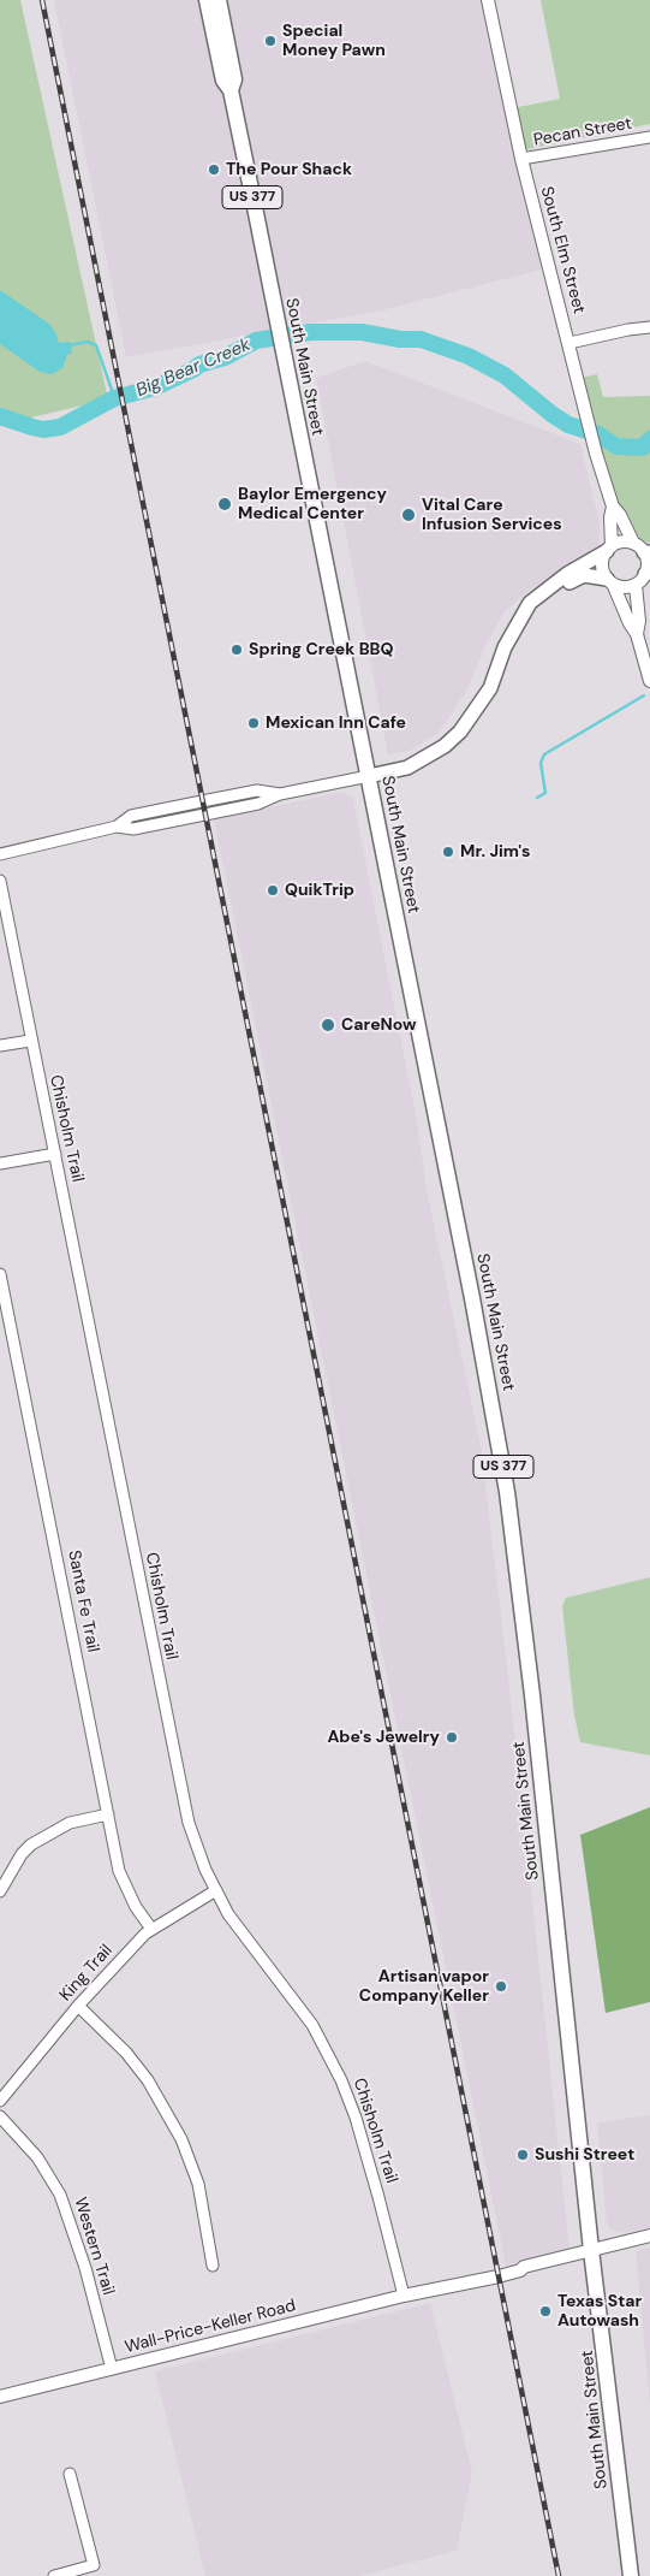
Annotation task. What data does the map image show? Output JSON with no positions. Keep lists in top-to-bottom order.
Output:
{
  "streets": {
    "main road": ["US 377", "South Main Street"],
    "street": [
      "Pecan Street",
      "South Elm Street",
      "Chisholm Trail",
      "Santa Fe Trail",
      "King Trail",
      "Western Trail",
      "Wall-Price-Keller Road"
    ]
  },
  "crossings": [
    ["Pecan Street", "South Elm Street"],
    ["South Main Street", "Wall-Price-Keller Road"],
    ["Chisholm Trail", "King Trail"],
    ["Chisholm Trail", "Wall-Price-Keller Road"],
    ["Santa Fe Trail", "King Trail"],
    ["Western Trail", "Wall-Price-Keller Road"]
  ],
  "water": ["Big Bear Creek"],
  "places": [
    "Special Money Pawn",
    "The Pour Shack",
    "Baylor Emergency Medical Center",
    "Vital Care Infusion Services",
    "Spring Creek BBQ",
    "Mexican Inn Cafe",
    "Mr. Jim's",
    "QuikTrip",
    "CareNow",
    "Abe's Jewelry",
    "Artisan vapor Company Keller",
    "Sushi Street",
    "Texas Star Autowash"
  ]
}
